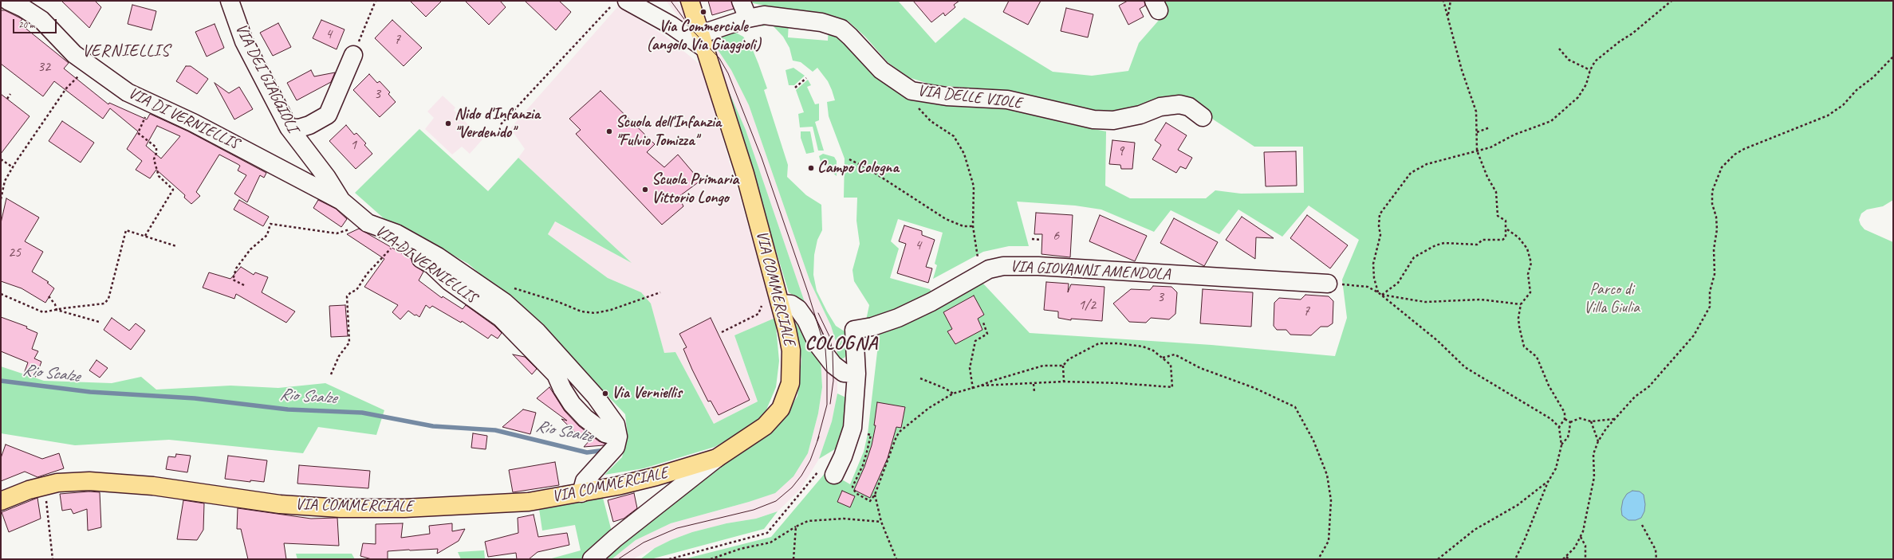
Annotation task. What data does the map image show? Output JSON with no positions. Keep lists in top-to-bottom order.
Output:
{
  "streets": {
    "main road": ["VIA COMMERCIALE"],
    "street": [
      "VIA DEI GIAGGIOLI",
      "VIA DELLE VIOLE",
      "VIA DI VERNIELLIS",
      "VIA GIOVANNI AMENDOLA"
    ]
  },
  "crossings": [
    ["VIA DEI GIAGGIOLI", "VIA DI VERNIELLIS"],
    ["VIA DELLE VIOLE", "VIA COMMERCIALE"]
  ],
  "districts": ["VERNIELLIS", "COLOGNA"],
  "water": ["Rio Scalze"],
  "parks": ["Parco di Villa Giulia"],
  "places": [
    "Via Commerciale (angolo Via Giaggioli)",
    "Nido d'Infanzia \"Verdenido\"",
    "Scuola dell'Infanzia \"Fulvio Tomizza\"",
    "Campo Cologna",
    "Scuola Primaria Vittorio Longo",
    "Via Verniellis"
  ],
  "house_numbers": [
    "4",
    "7",
    "32",
    "3",
    "1",
    "9",
    "6",
    "4",
    "25",
    "3",
    "1/2",
    "7"
  ],
  "scale_bar": "20 m"
}
